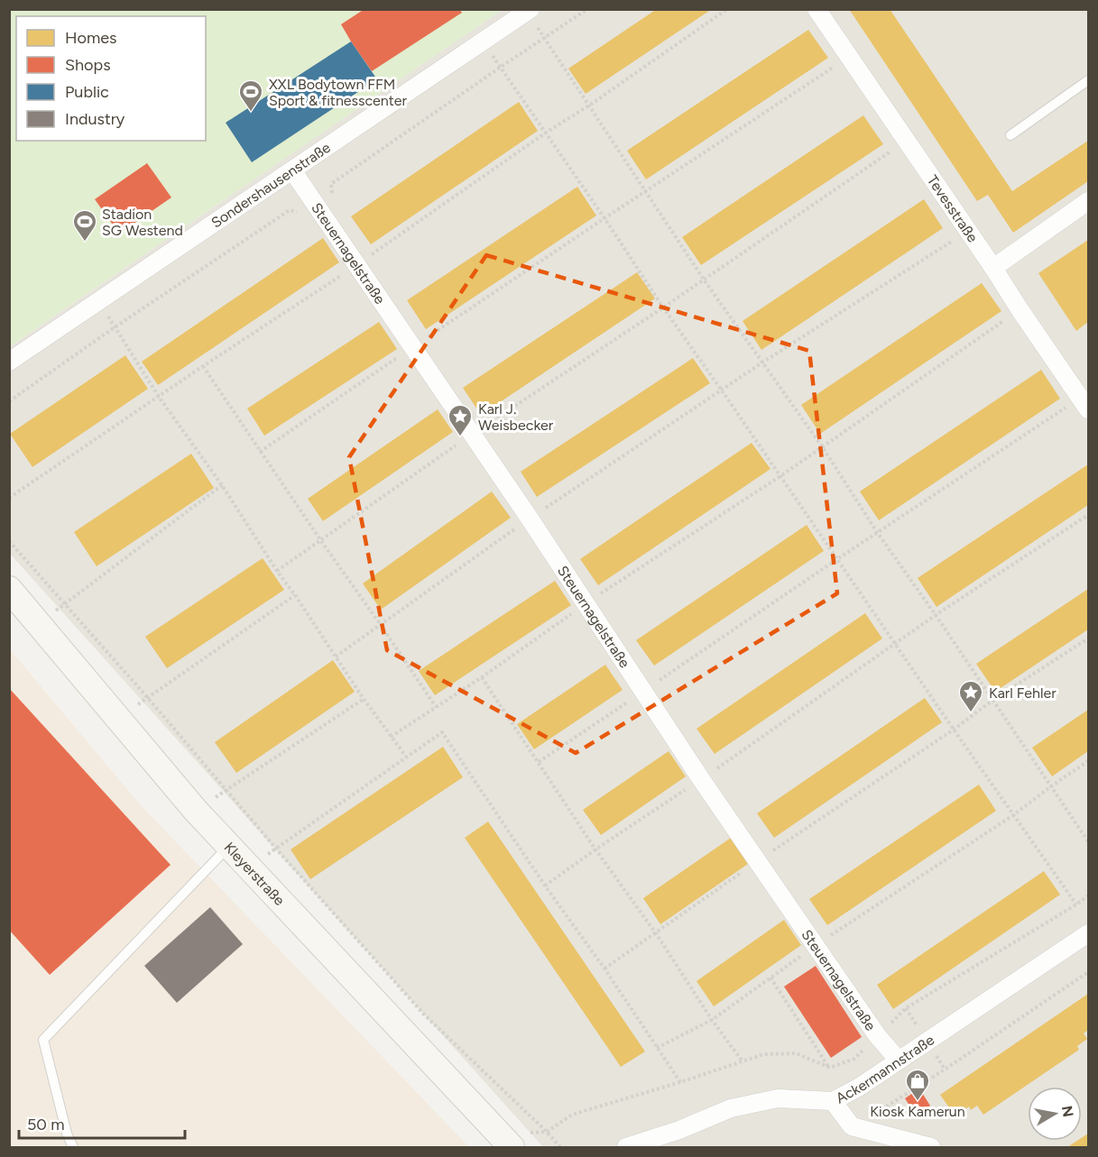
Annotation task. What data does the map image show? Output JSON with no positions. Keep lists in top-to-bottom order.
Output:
{
  "streets": {
    "street": [
      "Sondershausenstraße",
      "Tevesstraße",
      "Steuernagelstraße",
      "Kleyerstraße",
      "Ackermannstraße"
    ]
  },
  "crossings": [
    ["Sondershausenstraße", "Steuernagelstraße"],
    ["Steuernagelstraße", "Ackermannstraße"]
  ],
  "places": {
    "sports": ["XXL Bodytown FFM Sport & fitnesscenter", "Stadion SG Westend"],
    "place": ["Karl J. Weisbecker", "Karl Fehler"],
    "shop": ["Kiosk Kamerun"]
  },
  "legend": [
    "Homes",
    "Shops",
    "Public",
    "Industry"
  ],
  "scale_bar": "50 m",
  "north": "right"
}
